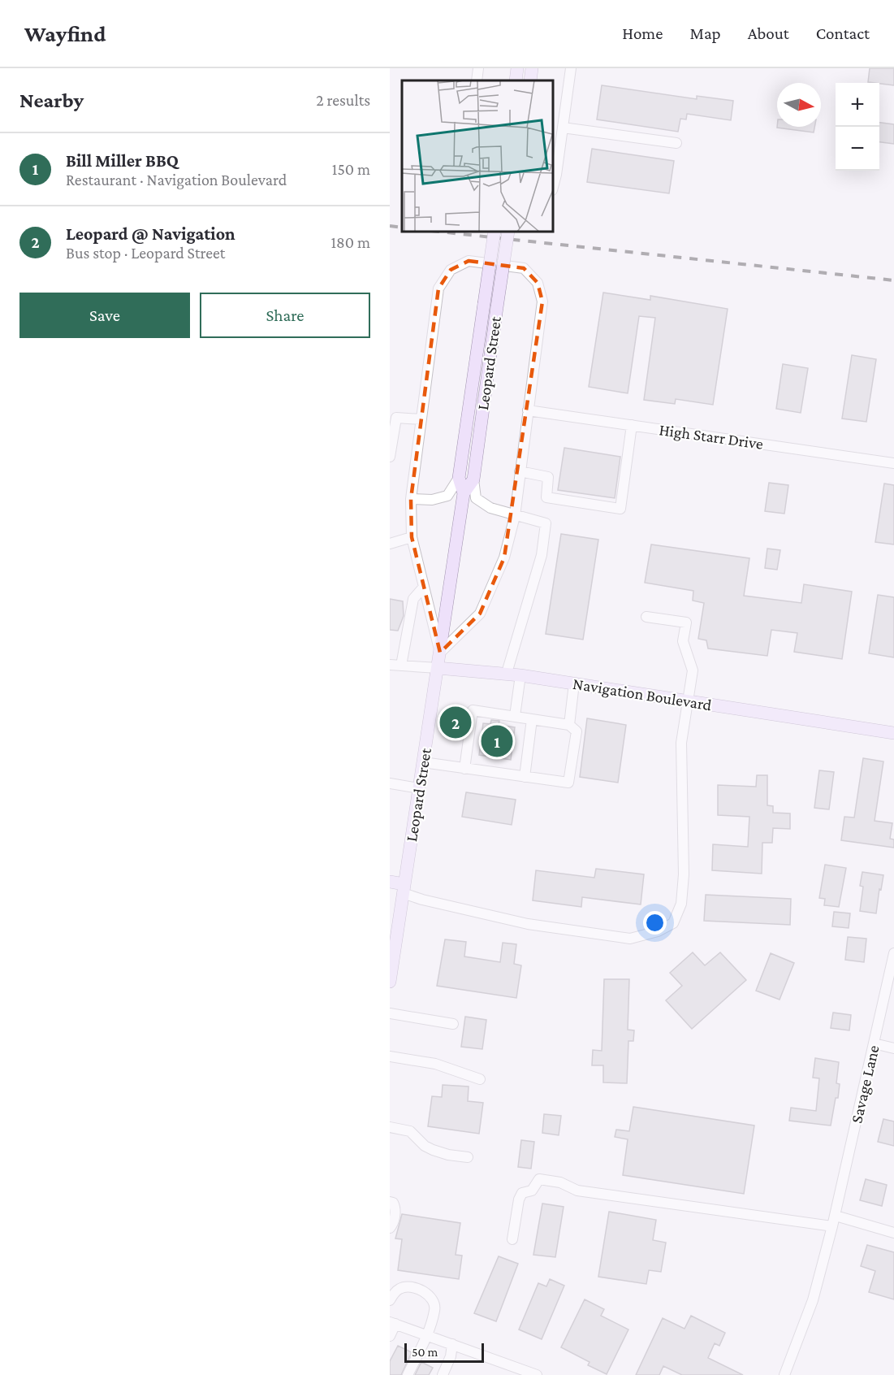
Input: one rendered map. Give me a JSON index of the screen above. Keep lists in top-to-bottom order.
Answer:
{
  "streets": {
    "main road": ["Leopard Street", "Navigation Boulevard"],
    "street": ["High Starr Drive", "Savage Lane"]
  },
  "crossings": [
    ["Leopard Street", "Navigation Boulevard"]
  ],
  "scale_bar": "50 m",
  "north": "right",
  "page": {
    "header": "Wayfind",
    "nav": [
      "Home",
      "Map",
      "About",
      "Contact"
    ],
    "heading": ["Nearby", "2 results"],
    "map_buttons": ["+", "−"],
    "list": [
      {
        "mark": "1",
        "name": "Bill Miller BBQ",
        "note": "Restaurant · Navigation Boulevard",
        "value": "150 m"
      },
      {
        "mark": "2",
        "name": "Leopard @ Navigation",
        "note": "Bus stop · Leopard Street",
        "value": "180 m"
      }
    ],
    "buttons": ["Save", "Share"],
    "pins": ["2", "1"],
    "scale": "50 m"
  }
}
